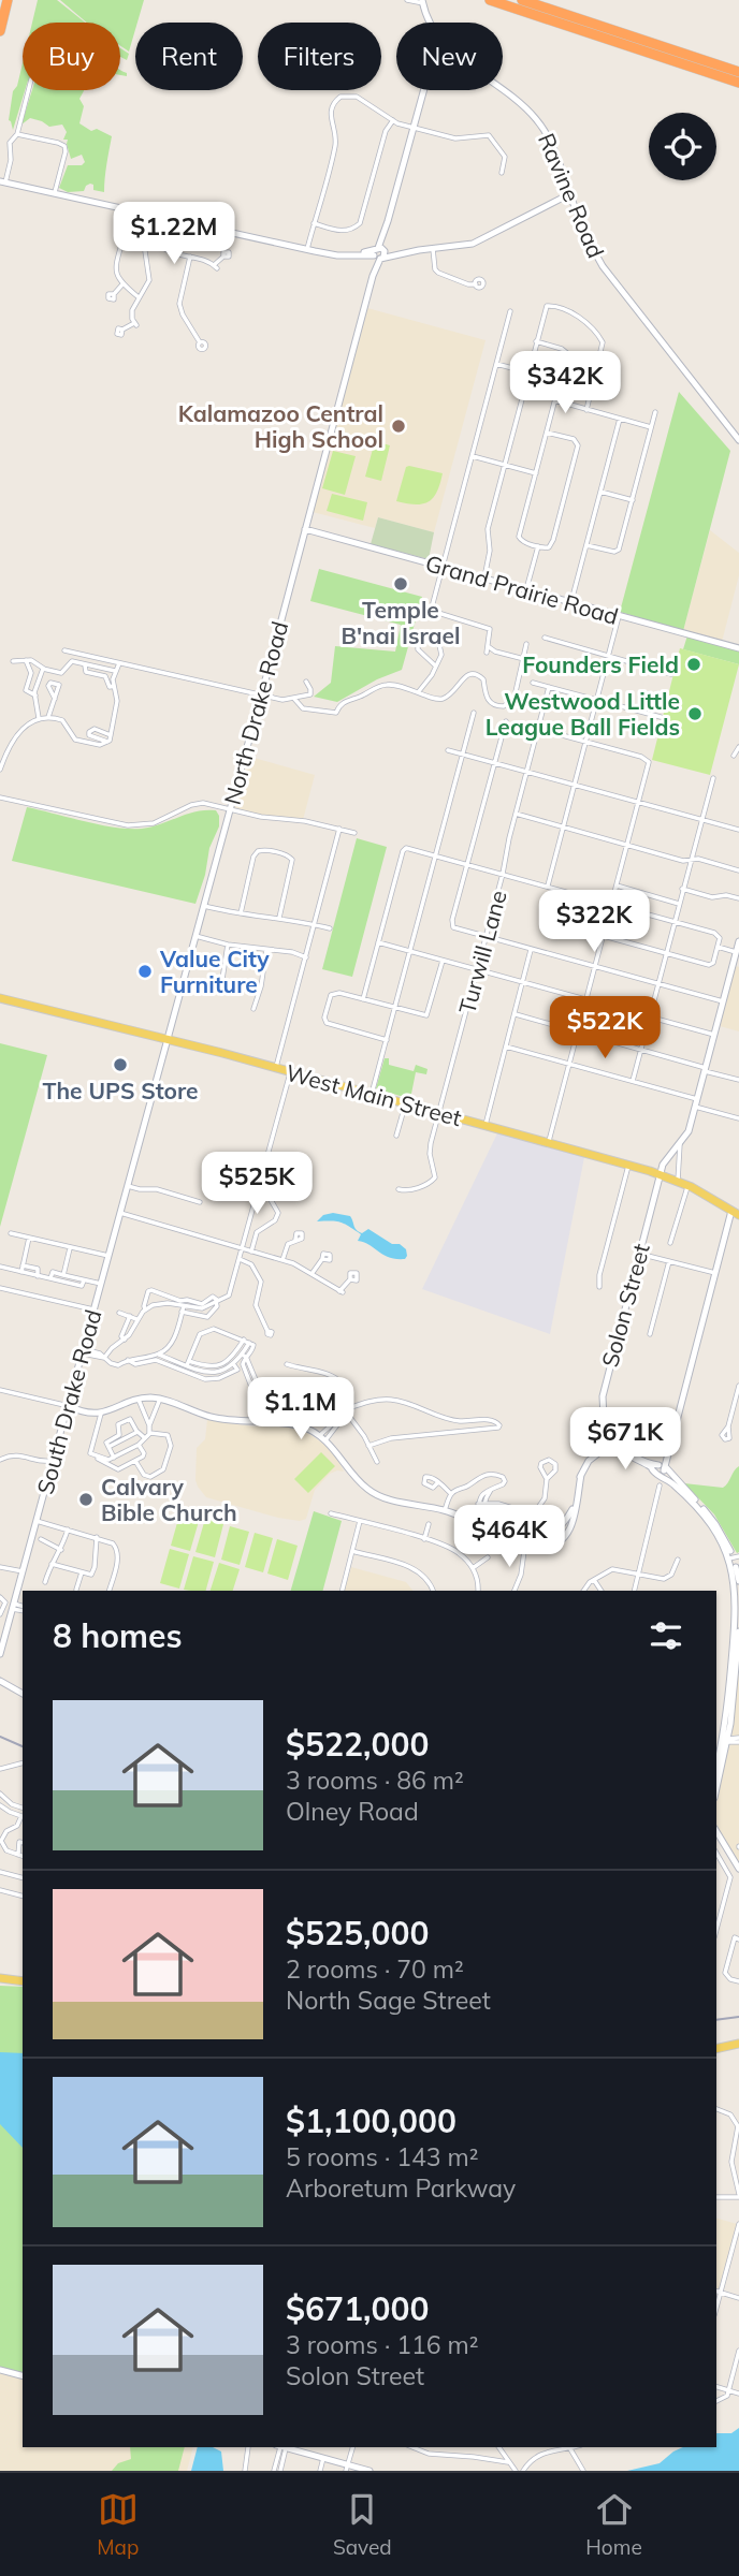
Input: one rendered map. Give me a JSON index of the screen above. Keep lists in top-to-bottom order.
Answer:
{
  "streets": {
    "main road": ["West Main Street"],
    "street": [
      "Ravine Road",
      "Grand Prairie Road",
      "North Drake Road",
      "Turwill Lane",
      "Solon Street",
      "South Drake Road"
    ]
  },
  "crossings": [
    ["Grand Prairie Road", "North Drake Road"],
    ["North Drake Road", "West Main Street"],
    ["North Drake Road", "South Drake Road"],
    ["Turwill Lane", "West Main Street"],
    ["West Main Street", "Solon Street"]
  ],
  "places": [
    "Kalamazoo Central High School",
    "Temple B'nai Israel",
    "Founders Field",
    "Westwood Little League Ball Fields",
    "Value City Furniture",
    "The UPS Store",
    "Calvary Bible Church"
  ],
  "page": {
    "chip": [
      "Buy",
      "Rent",
      "Filters",
      "New"
    ],
    "price": [
      "$1.22M",
      "$342K",
      "$322K",
      "$522K",
      "$525K",
      "$1.1M",
      "$671K",
      "$464K"
    ],
    "heading": "8 homes",
    "list": [
      {
        "name": "$522,000",
        "note": "3 rooms · 86 m² · Olney Road"
      },
      {
        "name": "$525,000",
        "note": "2 rooms · 70 m² · North Sage Street"
      },
      {
        "name": "$1,100,000",
        "note": "5 rooms · 143 m² · Arboretum Parkway"
      },
      {
        "name": "$671,000",
        "note": "3 rooms · 116 m² · Solon Street"
      }
    ],
    "tabs": ["Map", "Saved", "Home"]
  }
}
